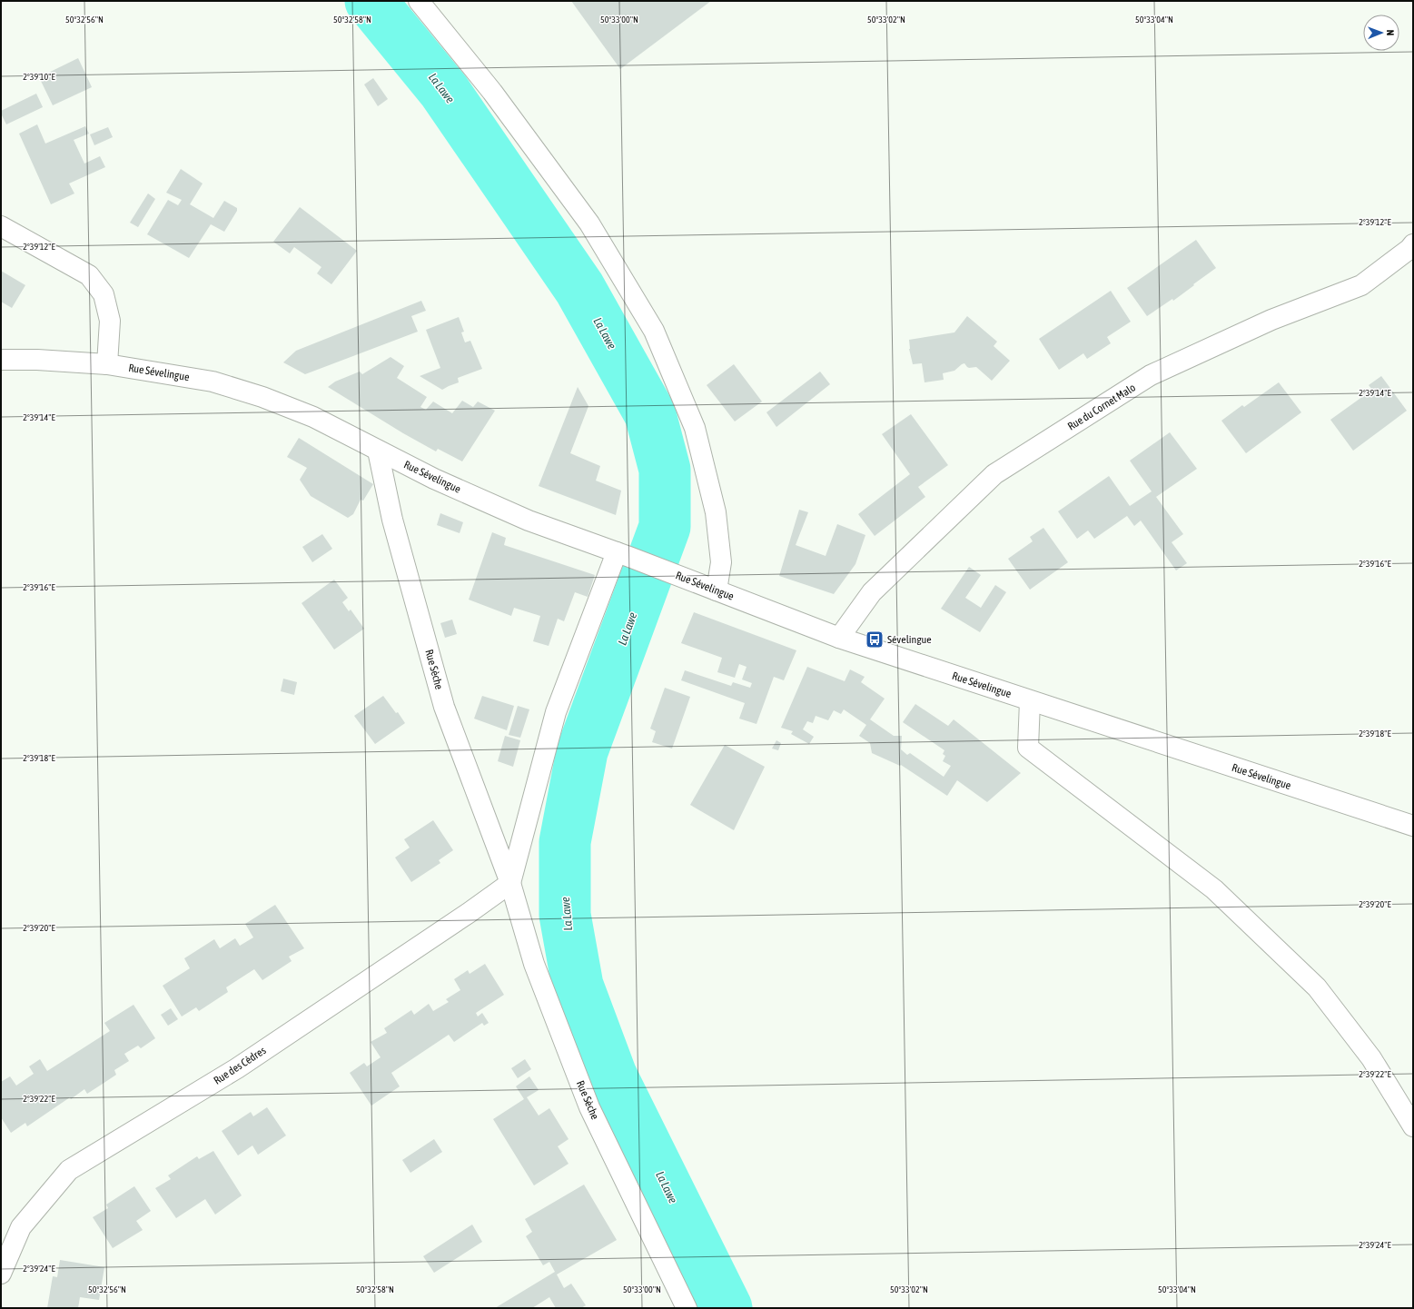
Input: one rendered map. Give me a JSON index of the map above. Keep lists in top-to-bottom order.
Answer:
{
  "streets": {
    "street": [
      "Rue Sévelingue",
      "Rue du Cornet Malo",
      "Rue Sèche",
      "Rue des Cèdres"
    ]
  },
  "crossings": [
    ["Rue Sévelingue", "Rue du Cornet Malo"],
    ["Rue Sévelingue", "Rue Sèche"],
    ["Rue Sèche", "Rue des Cèdres"]
  ],
  "water": ["La Lawe"],
  "places": {
    "bus stop": ["Sévelingue"]
  },
  "north": "right",
  "coordinates": [
    "50°32'56\"N",
    "50°32'58\"N",
    "50°33'00\"N",
    "50°33'02\"N",
    "50°33'04\"N",
    "2°39'10\"E",
    "2°39'12\"E",
    "2°39'14\"E",
    "2°39'16\"E",
    "2°39'18\"E",
    "2°39'20\"E",
    "2°39'22\"E",
    "2°39'24\"E"
  ]
}
